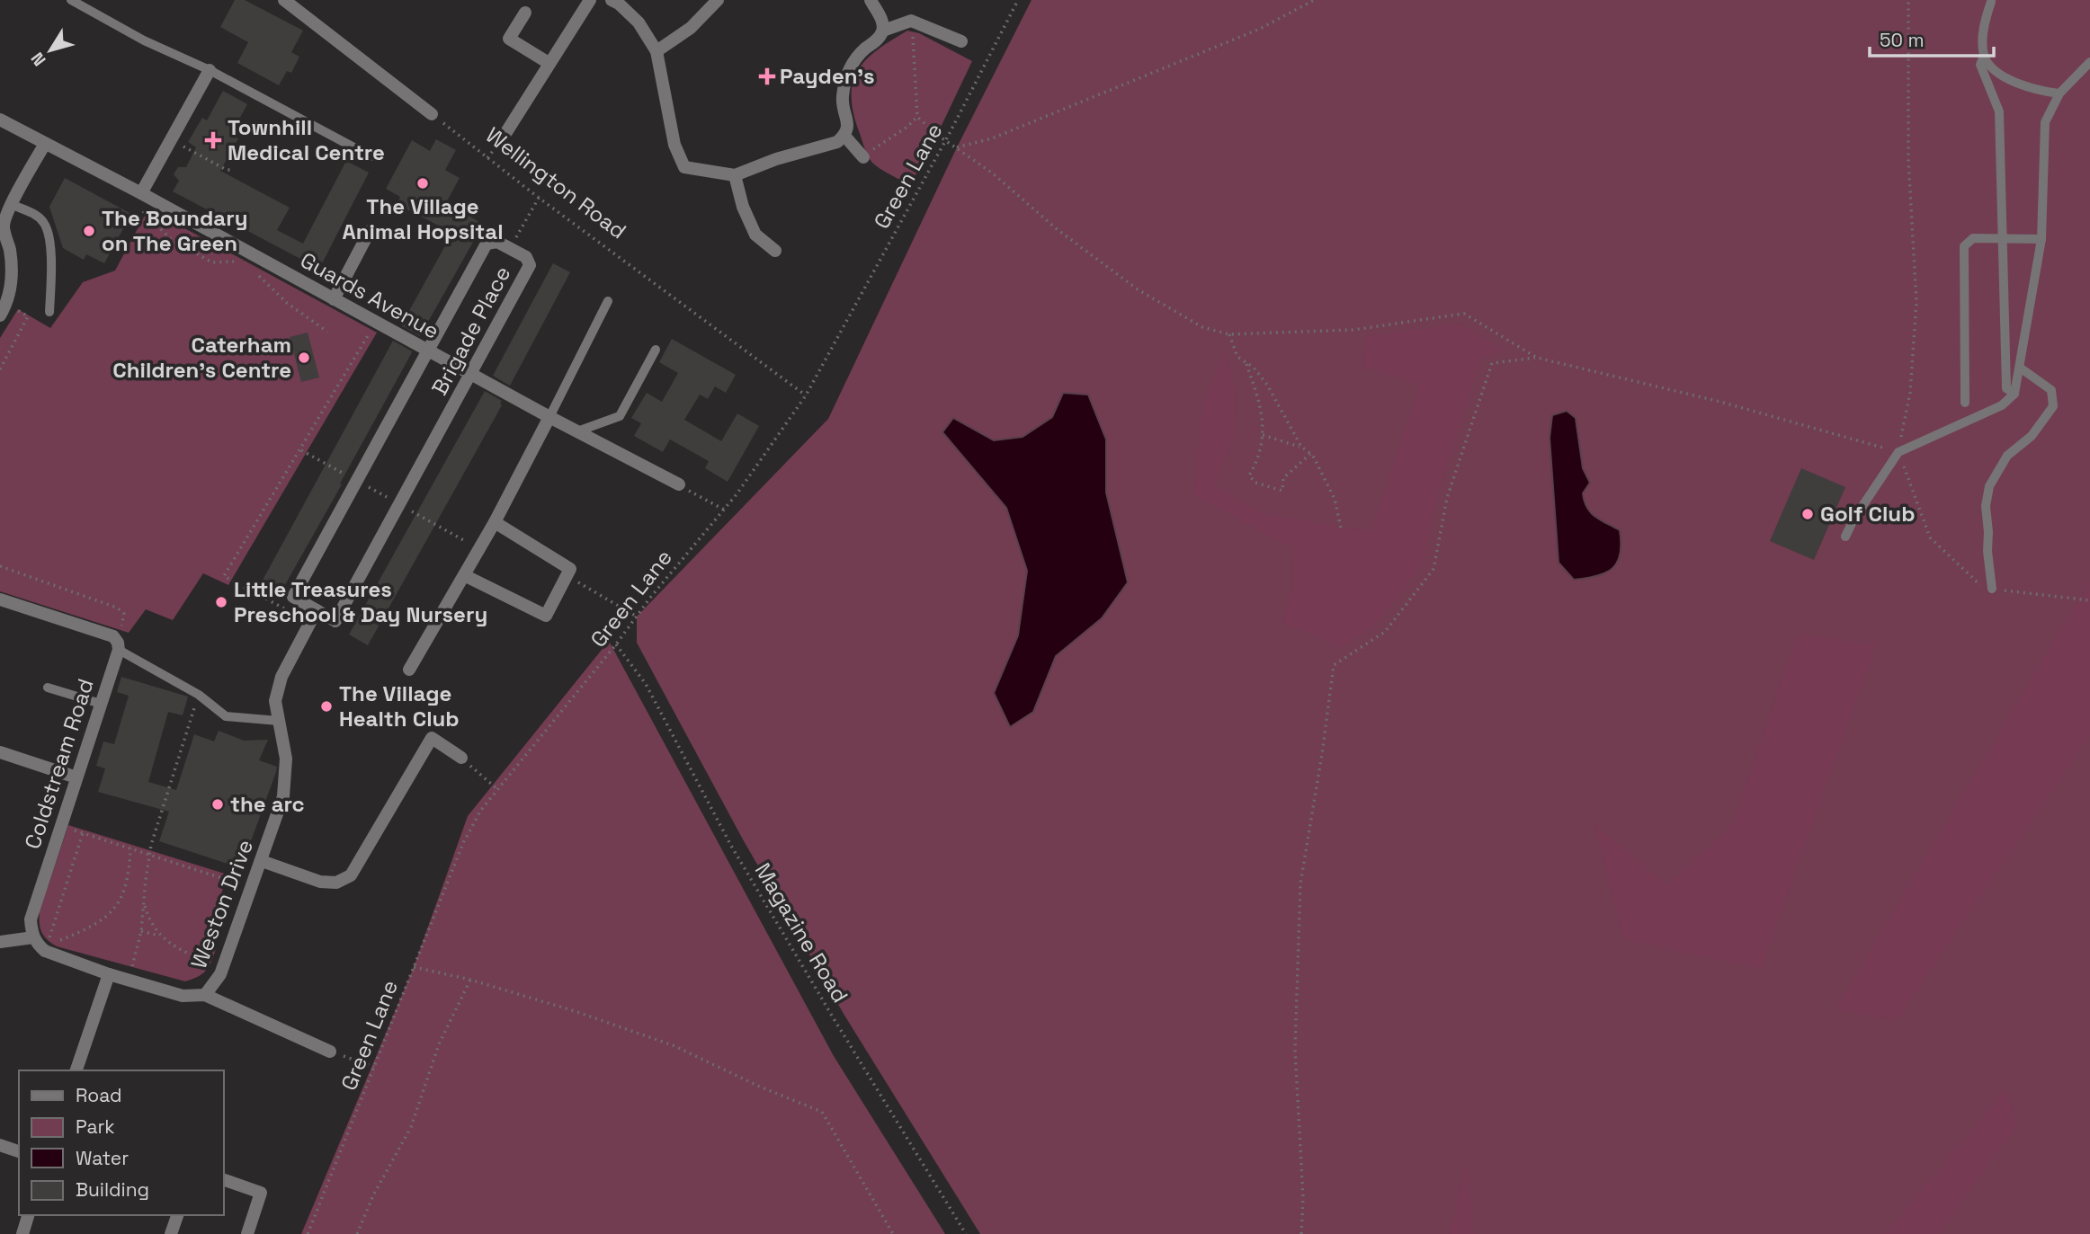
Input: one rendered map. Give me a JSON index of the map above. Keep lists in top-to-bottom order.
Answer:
{
  "streets": {
    "street": [
      "Guards Avenue",
      "Brigade Place",
      "Coldstream Road",
      "Weston Drive"
    ],
    "path": ["Green Lane", "Wellington Road", "Magazine Road"]
  },
  "crossings": [
    ["Green Lane", "Wellington Road"],
    ["Green Lane", "Magazine Road"],
    ["Guards Avenue", "Brigade Place"],
    ["Brigade Place", "Weston Drive"]
  ],
  "places": {
    "health": ["Payden's", "Townhill Medical Centre"],
    "other": [
      "The Village Animal Hopsital",
      "The Boundary on The Green",
      "Caterham Children's Centre",
      "Golf Club",
      "Little Treasures Preschool & Day Nursery",
      "The Village Health Club",
      "the arc"
    ]
  },
  "legend": [
    "Road",
    "Park",
    "Water",
    "Building"
  ],
  "scale_bar": "50 m",
  "north": "bottom left"
}
